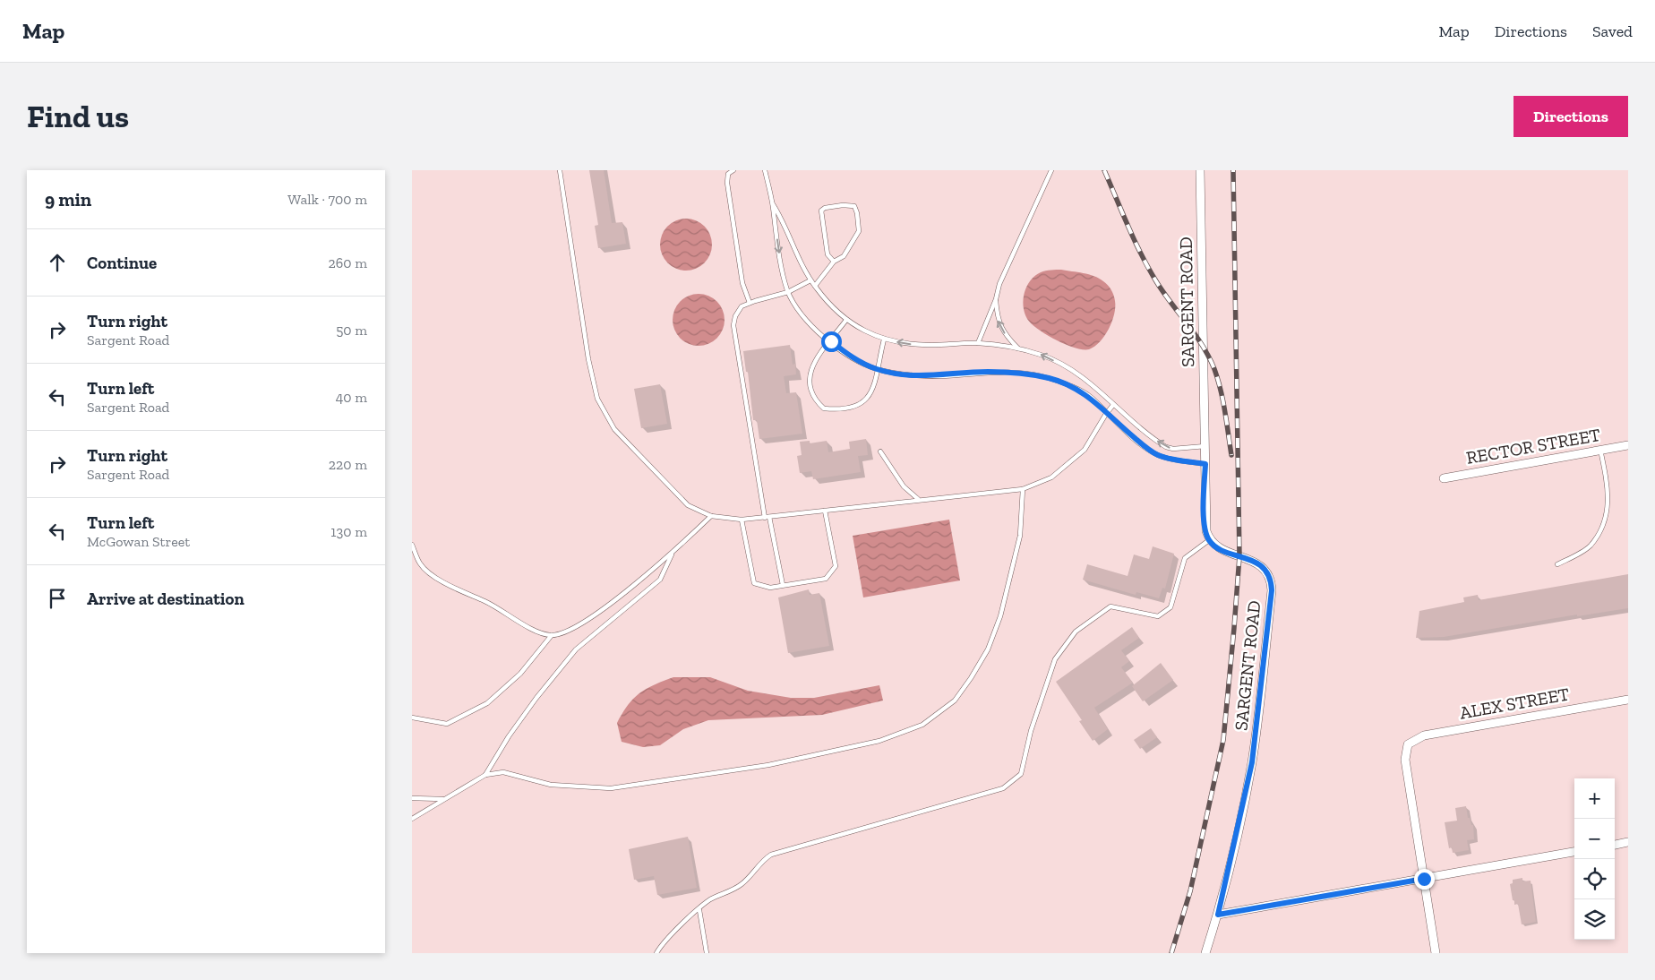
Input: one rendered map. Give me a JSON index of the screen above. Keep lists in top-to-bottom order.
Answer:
{
  "streets": {
    "street": ["SARGENT ROAD", "RECTOR STREET", "ALEX STREET"]
  },
  "page": {
    "header": "Map",
    "nav": ["Map", "Directions", "Saved"],
    "buttons": "Directions",
    "title": "Find us",
    "heading": ["9 min", "Walk · 700 m"],
    "list": [
      ["Continue", "260 m"],
      ["Turn right", "Sargent Road", "50 m"],
      ["Turn left", "Sargent Road", "40 m"],
      ["Turn right", "Sargent Road", "220 m"],
      ["Turn left", "McGowan Street", "130 m"],
      "Arrive at destination"
    ],
    "map_buttons": ["+", "−"]
  }
}
